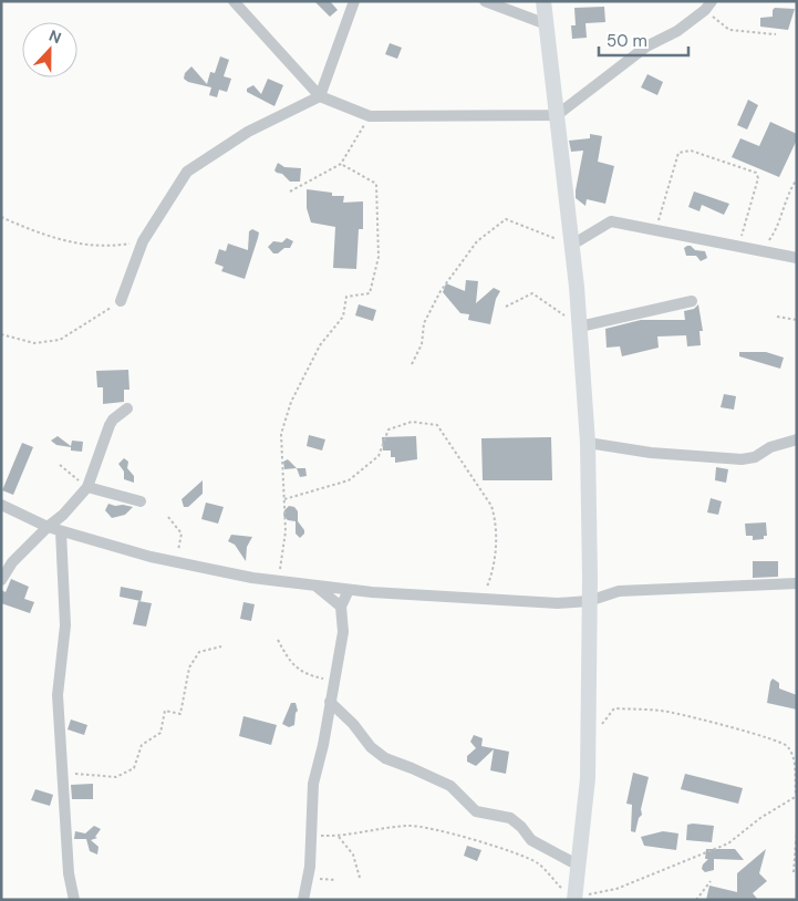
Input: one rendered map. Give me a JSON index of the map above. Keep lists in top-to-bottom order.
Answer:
{
  "scale_bar": "50 m",
  "north": "top"
}
